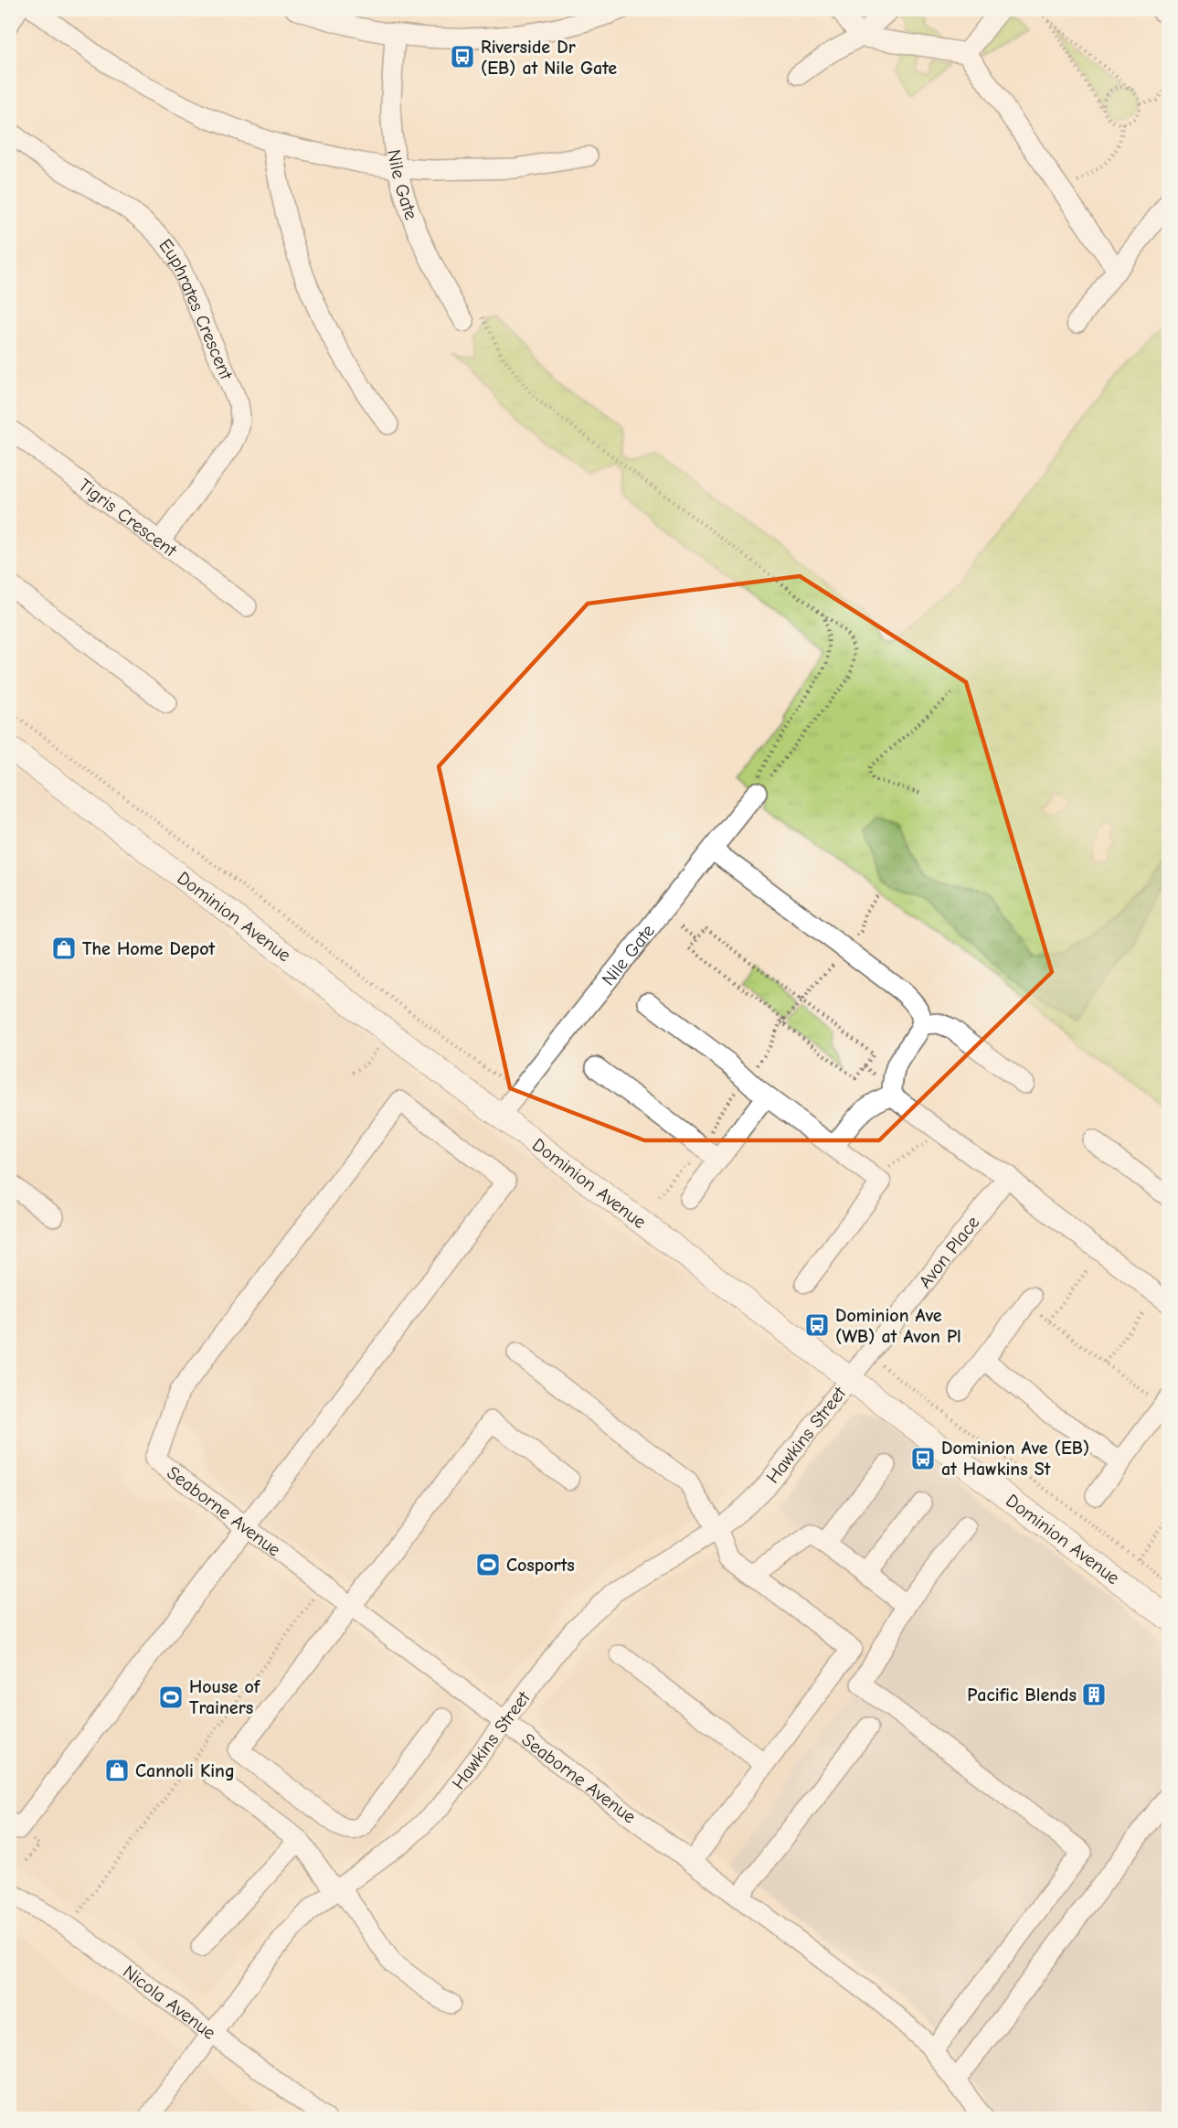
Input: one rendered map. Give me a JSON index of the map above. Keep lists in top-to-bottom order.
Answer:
{
  "streets": {
    "main road": ["Dominion Avenue"],
    "street": [
      "Nile Gate",
      "Euphrates Crescent",
      "Tigris Crescent",
      "Avon Place",
      "Hawkins Street",
      "Seaborne Avenue",
      "Nicola Avenue"
    ]
  },
  "crossings": [
    ["Nile Gate", "Dominion Avenue"],
    ["Euphrates Crescent", "Tigris Crescent"],
    ["Dominion Avenue", "Avon Place"],
    ["Dominion Avenue", "Hawkins Street"],
    ["Avon Place", "Hawkins Street"],
    ["Hawkins Street", "Seaborne Avenue"],
    ["Hawkins Street", "Nicola Avenue"]
  ],
  "places": {
    "bus stop": ["Riverside Dr (EB) at Nile Gate", "Dominion Ave (WB) at Avon Pl", "Dominion Ave (EB) at Hawkins St"],
    "shop": ["The Home Depot", "Cannoli King"],
    "sports": ["Cosports", "House of Trainers"],
    "building": ["Pacific Blends"]
  }
}
